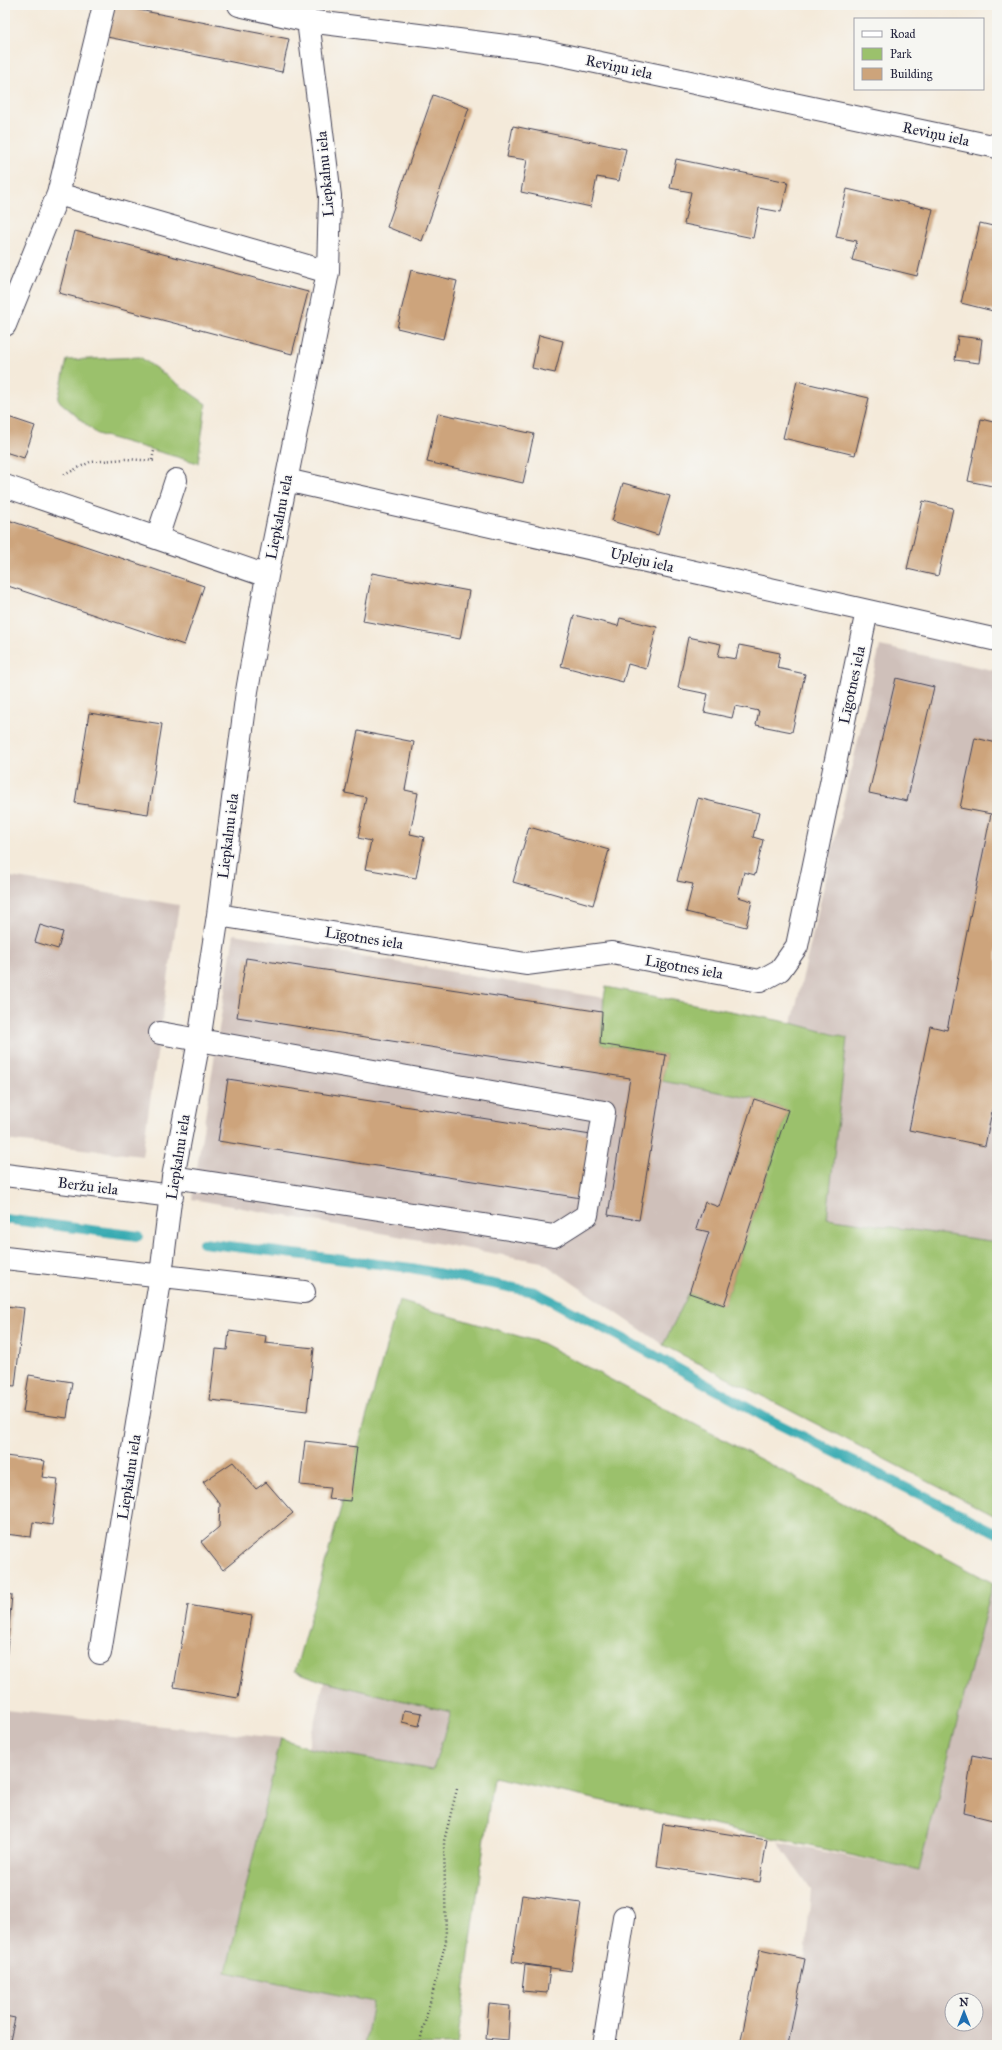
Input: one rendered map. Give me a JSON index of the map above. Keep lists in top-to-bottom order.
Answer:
{
  "streets": {
    "street": [
      "Reviņu iela",
      "Liepkalnu iela",
      "Upleju iela",
      "Līgotnes iela",
      "Beržu iela"
    ]
  },
  "crossings": [
    ["Reviņu iela", "Liepkalnu iela"],
    ["Liepkalnu iela", "Upleju iela"],
    ["Liepkalnu iela", "Līgotnes iela"],
    ["Liepkalnu iela", "Beržu iela"],
    ["Upleju iela", "Līgotnes iela"]
  ],
  "legend": ["Road", "Park", "Building"],
  "north": "top"
}
